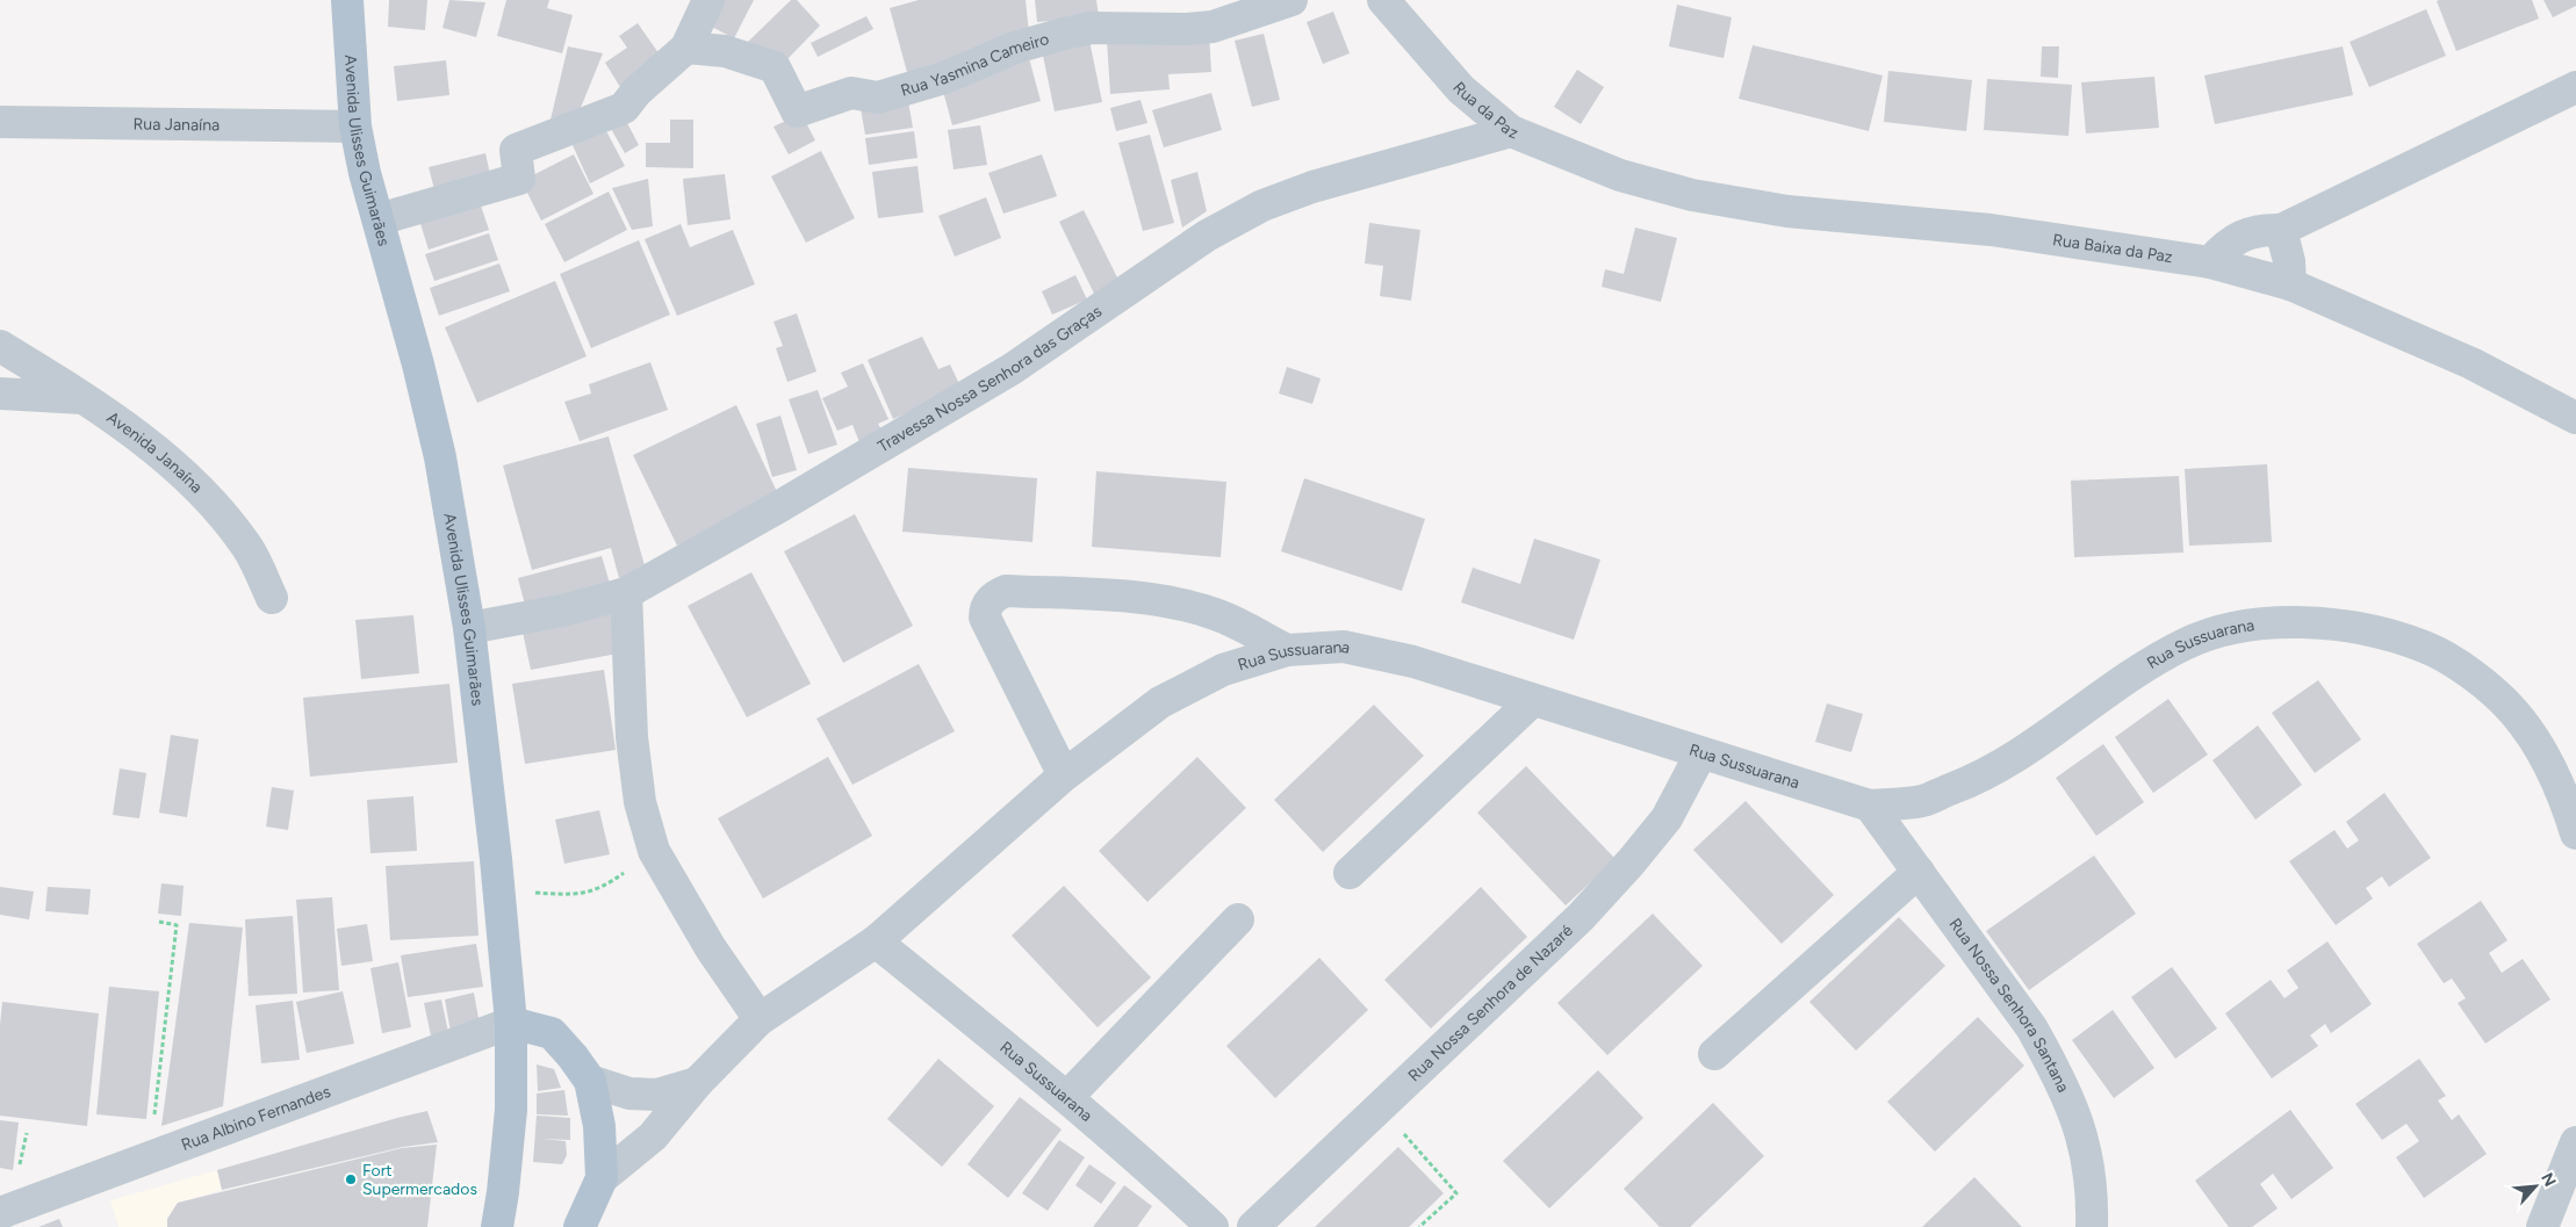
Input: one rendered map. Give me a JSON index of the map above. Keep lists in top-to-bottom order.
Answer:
{
  "streets": {
    "main road": ["Avenida Ulisses Guimarães", "Rua Sussuarana"],
    "street": [
      "Rua Yasmina Cameiro",
      "Rua da Paz",
      "Rua Janaína",
      "Rua Baixa da Paz",
      "Travessa Nossa Senhora das Graças",
      "Avenida Janaína",
      "Rua Nossa Senhora de Nazaré",
      "Rua Nossa Senhora Santana",
      "Rua Albino Fernandes"
    ]
  },
  "crossings": [
    ["Rua da Paz", "Rua Baixa da Paz"],
    ["Rua da Paz", "Travessa Nossa Senhora das Graças"],
    ["Rua Janaína", "Avenida Ulisses Guimarães"],
    ["Avenida Ulisses Guimarães", "Travessa Nossa Senhora das Graças"],
    ["Avenida Ulisses Guimarães", "Rua Sussuarana"],
    ["Avenida Ulisses Guimarães", "Rua Albino Fernandes"],
    ["Rua Sussuarana", "Rua Nossa Senhora de Nazaré"],
    ["Rua Sussuarana", "Rua Nossa Senhora Santana"],
    ["Rua Sussuarana", "Rua Albino Fernandes"]
  ],
  "places": ["Fort Supermercados"],
  "north": "top right"
}
